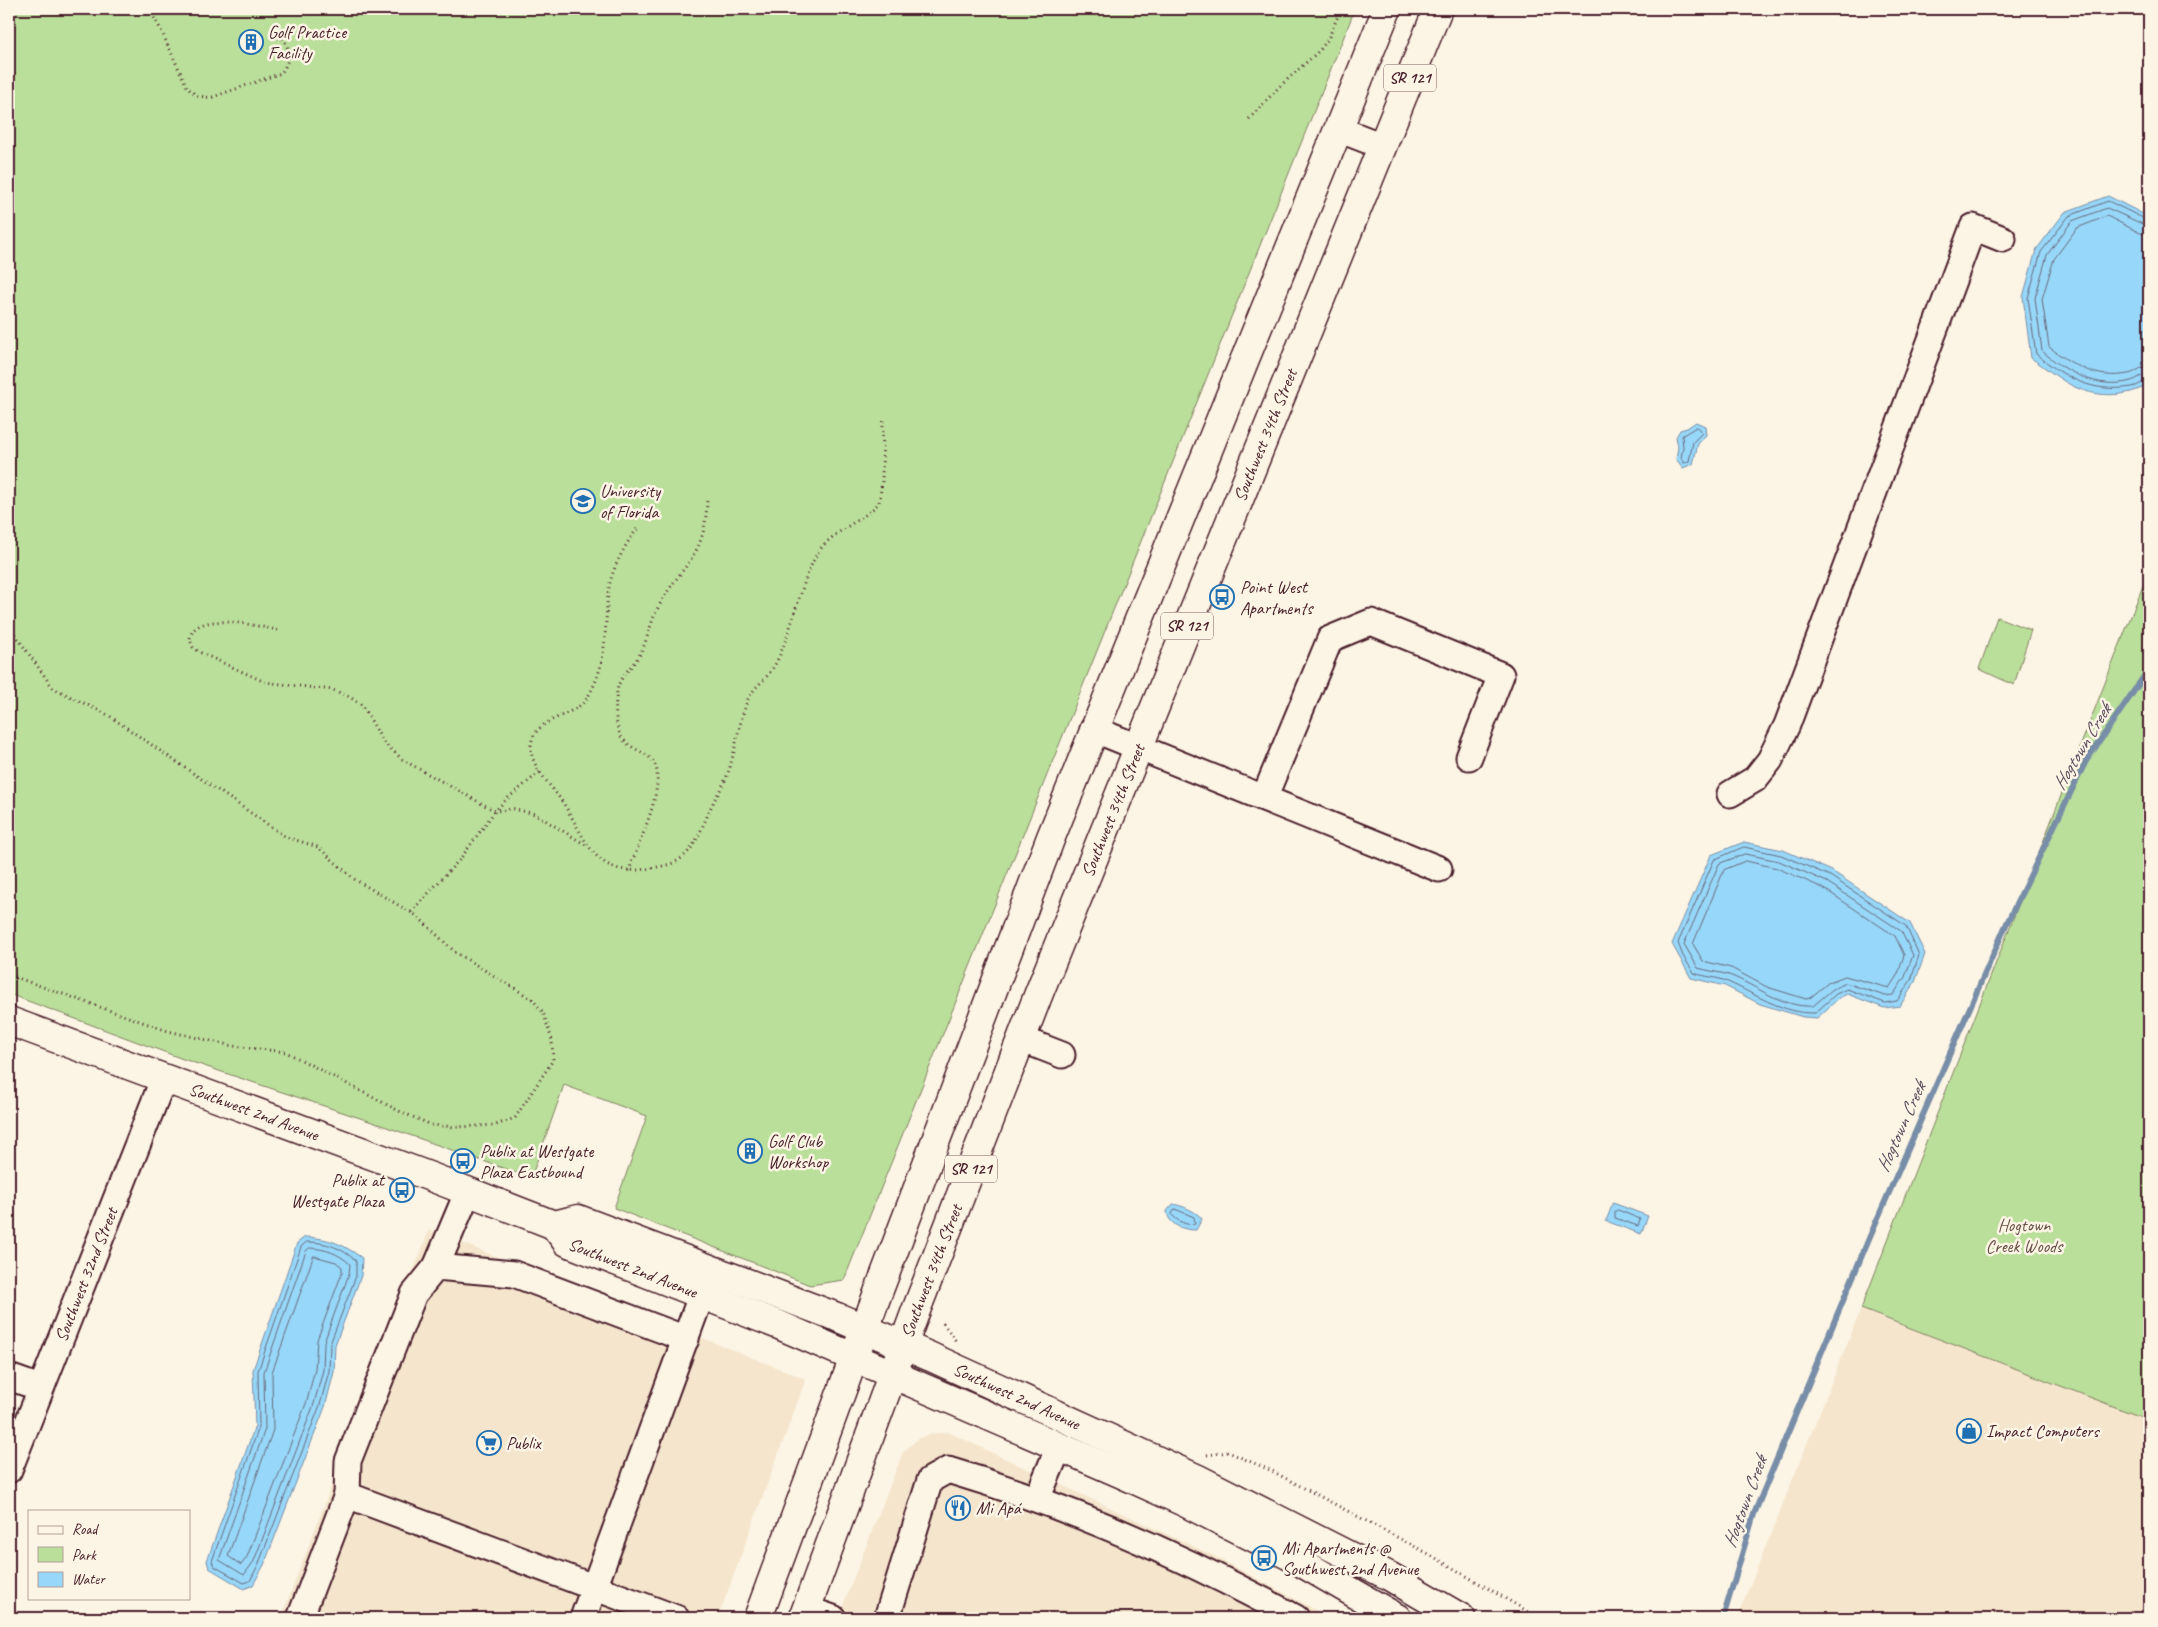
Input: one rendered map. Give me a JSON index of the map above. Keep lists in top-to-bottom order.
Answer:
{
  "streets": {
    "main road": ["SR 121", "Southwest 34th Street", "Southwest 2nd Avenue"],
    "street": ["Southwest 32nd Street"]
  },
  "crossings": [
    ["SR 121", "Southwest 2nd Avenue"],
    ["Southwest 34th Street", "Southwest 2nd Avenue"],
    ["Southwest 2nd Avenue", "Southwest 32nd Street"]
  ],
  "water": ["Hogtown Creek"],
  "parks": ["Hogtown Creek Woods"],
  "places": {
    "building": ["Golf Practice Facility", "Golf Club Workshop"],
    "school or university": ["University of Florida"],
    "bus stop": [
      "Point West Apartments",
      "Publix at Westgate Plaza Eastbound",
      "Publix at Westgate Plaza",
      "Mi Apartments @ Southwest 2nd Avenue"
    ],
    "shop": ["Impact Computers"],
    "supermarket": ["Publix"],
    "restaurant": ["Mi Apá"]
  },
  "legend": ["Road", "Park", "Water"]
}
